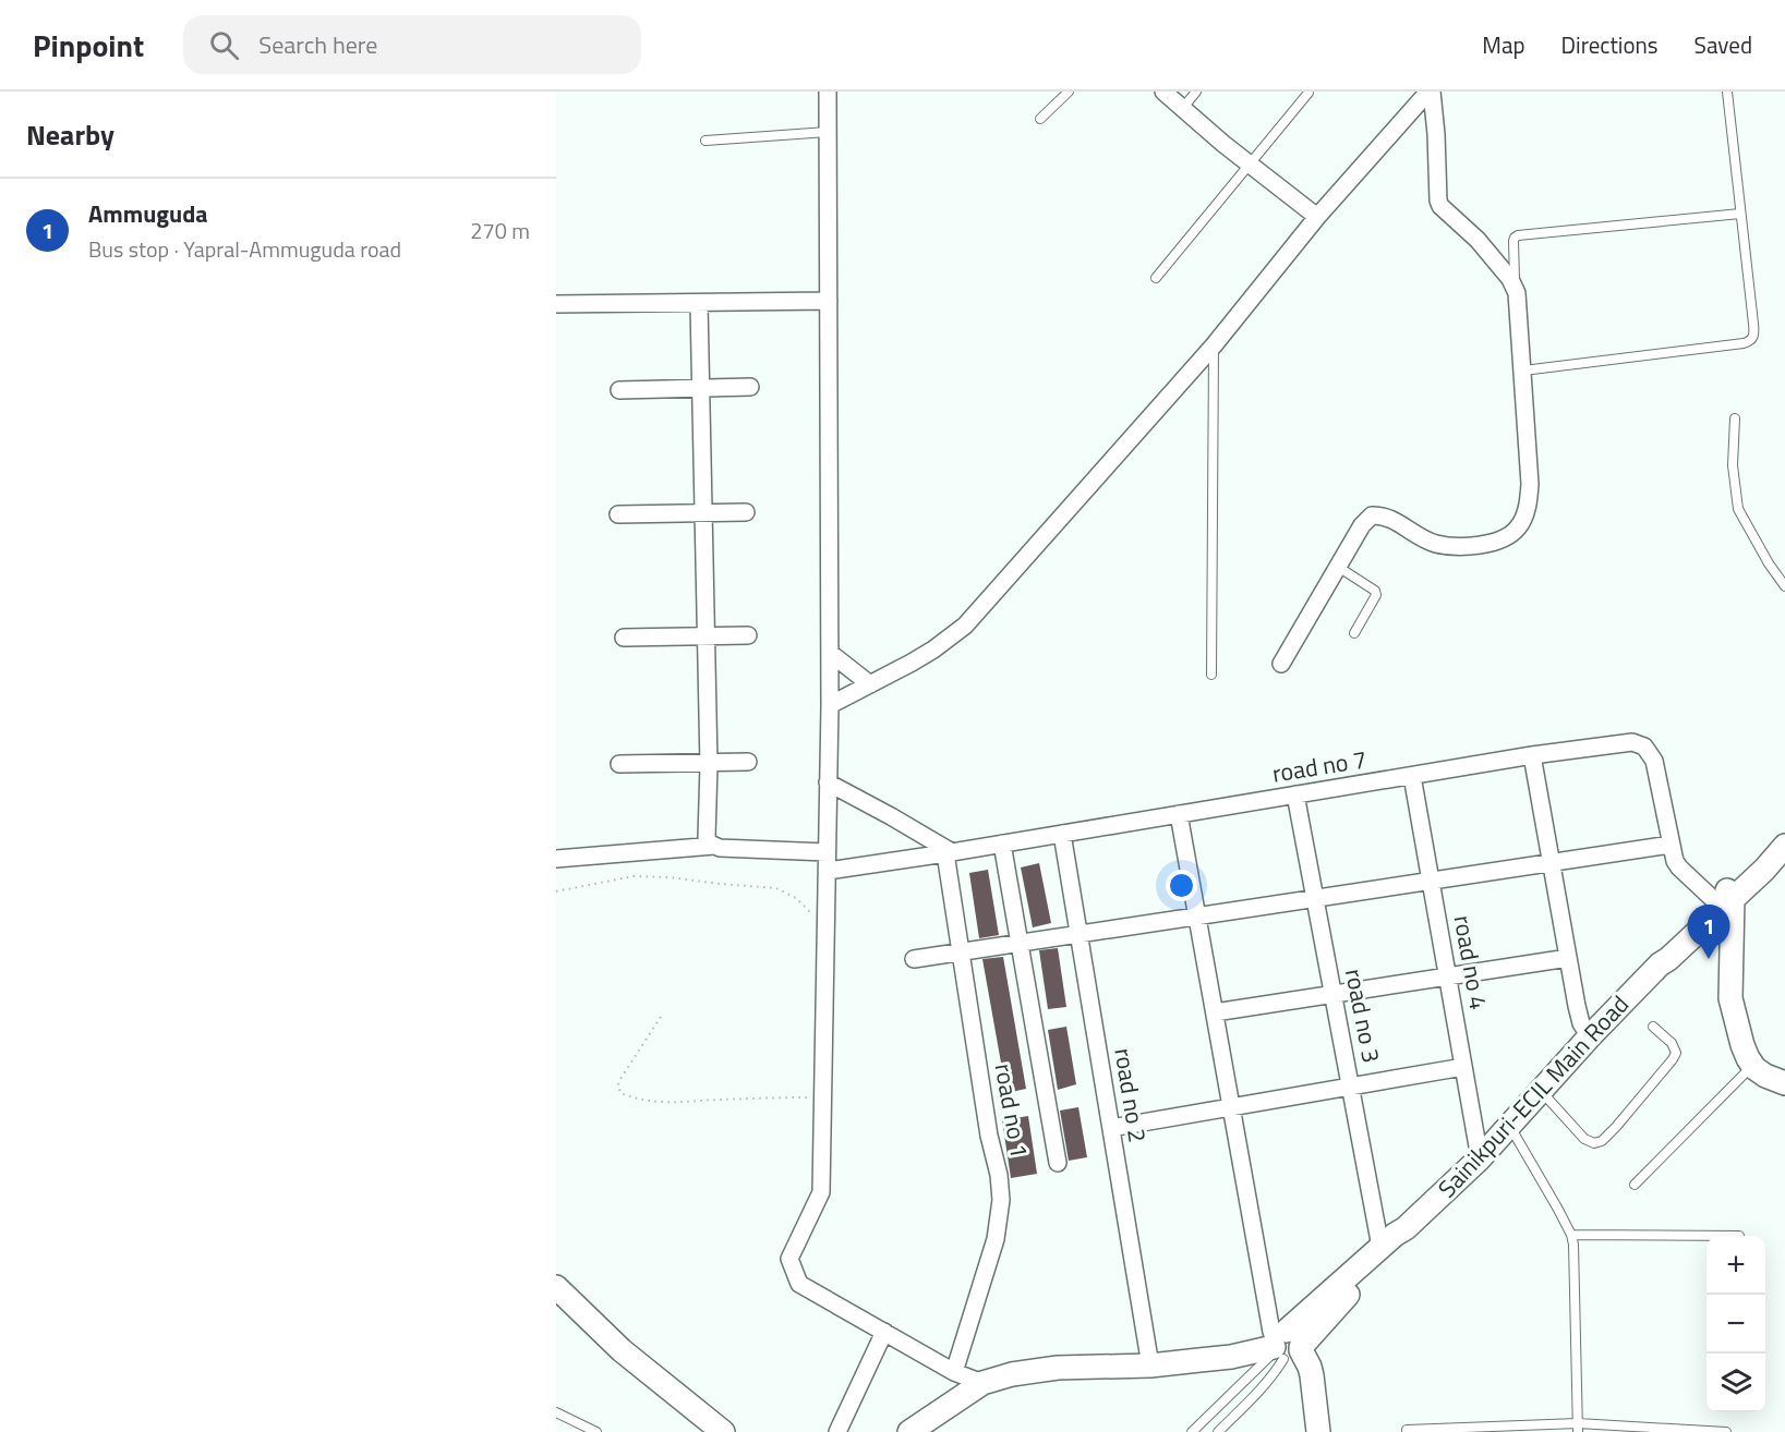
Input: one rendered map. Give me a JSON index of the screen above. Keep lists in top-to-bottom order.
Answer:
{
  "streets": {
    "main road": ["Sainikpuri-ECIL Main Road"],
    "street": [
      "road no 7",
      "road no 4",
      "road no 3",
      "road no 2",
      "road no 1"
    ]
  },
  "crossings": [
    ["road no 7", "road no 4"],
    ["road no 7", "road no 3"],
    ["road no 7", "road no 2"],
    ["road no 7", "Sainikpuri-ECIL Main Road"],
    ["road no 7", "road no 1"],
    ["road no 4", "Sainikpuri-ECIL Main Road"],
    ["road no 3", "Sainikpuri-ECIL Main Road"],
    ["road no 2", "Sainikpuri-ECIL Main Road"]
  ],
  "page": {
    "header": "Pinpoint",
    "search": "Search here",
    "nav": ["Map", "Directions", "Saved"],
    "heading": "Nearby",
    "list": [
      {
        "mark": "1",
        "name": "Ammuguda",
        "note": "Bus stop · Yapral-Ammuguda road",
        "value": "270 m"
      }
    ],
    "pins": "1",
    "map_buttons": ["+", "−"]
  }
}
